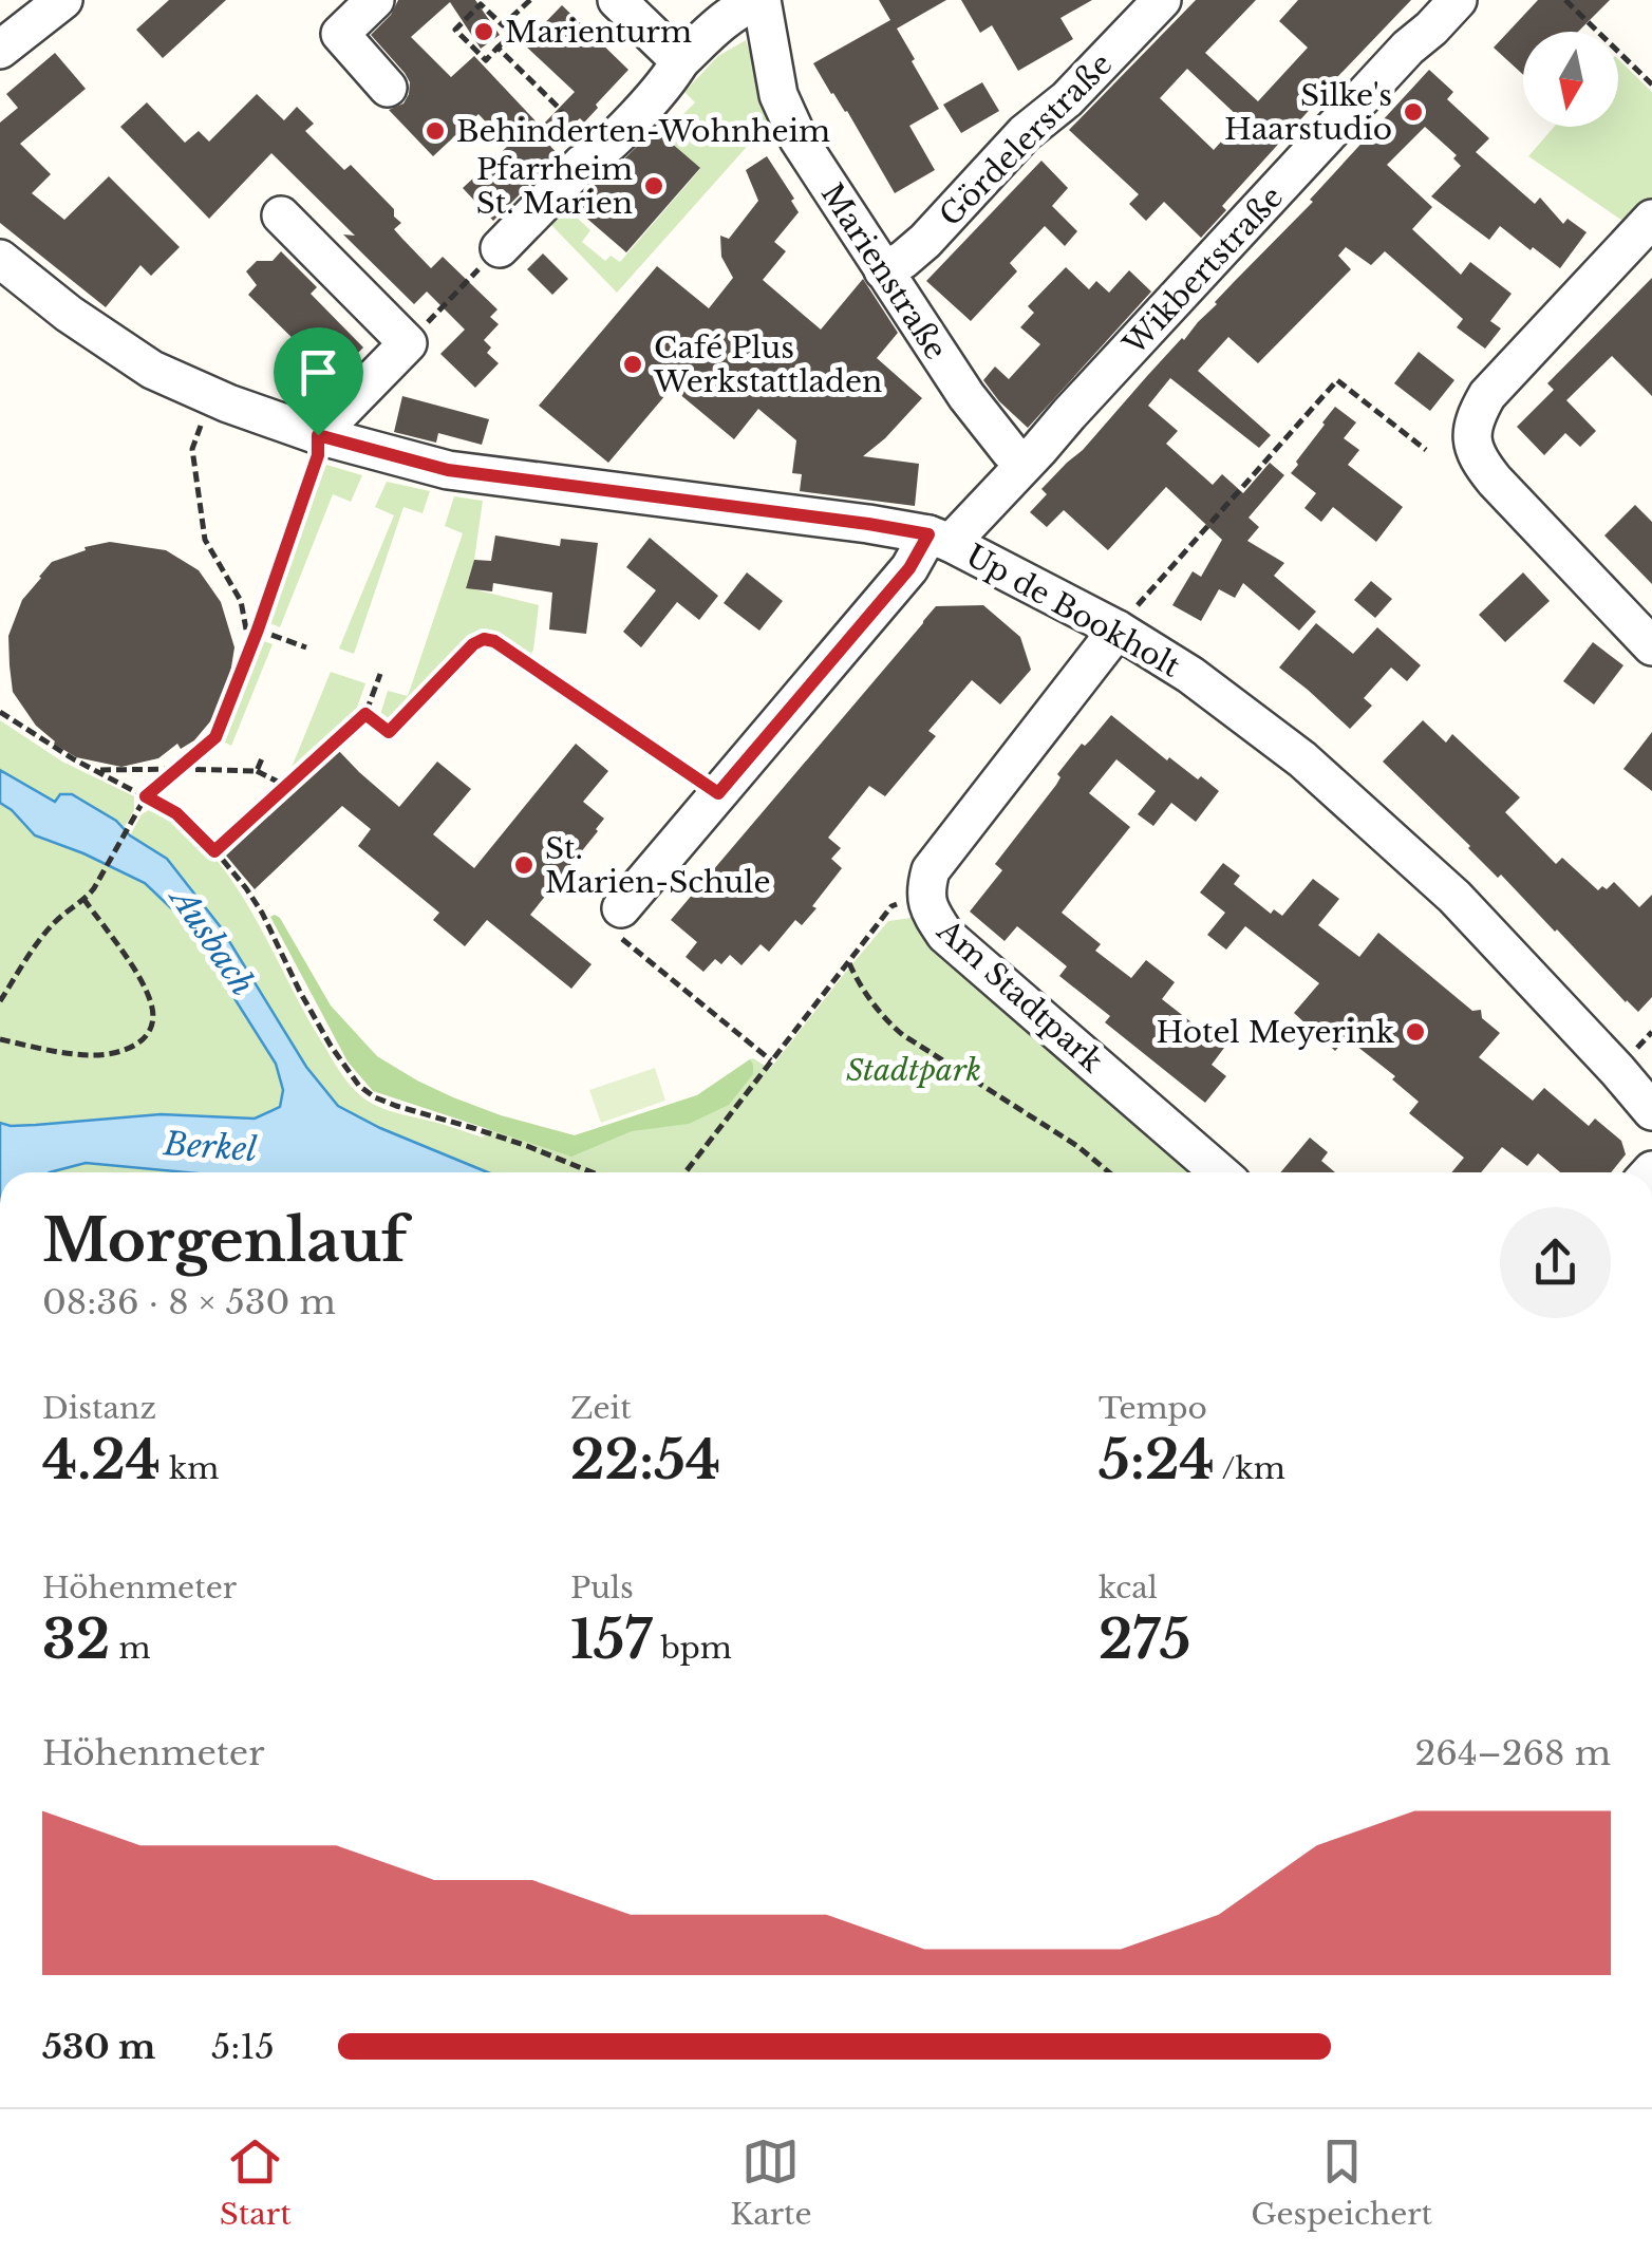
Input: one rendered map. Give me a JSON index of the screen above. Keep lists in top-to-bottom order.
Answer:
{
  "streets": {
    "street": [
      "Gördelerstraße",
      "Wikbertstraße",
      "Marienstraße",
      "Up de Bookholt",
      "Am Stadtpark"
    ]
  },
  "crossings": [
    ["Gördelerstraße", "Marienstraße"],
    ["Wikbertstraße", "Marienstraße"],
    ["Wikbertstraße", "Up de Bookholt"],
    ["Up de Bookholt", "Am Stadtpark"]
  ],
  "water": ["Ausbach", "Berkel"],
  "parks": ["Stadtpark"],
  "places": [
    "Marienturm",
    "Silke's Haarstudio",
    "Behinderten-Wohnheim",
    "Pfarrheim St. Marien",
    "Café Plus Werkstattladen",
    "St. Marien-Schule",
    "Hotel Meyerink"
  ],
  "north": "bottom",
  "page": {
    "heading": ["Morgenlauf", "08:36 · 8 × 530 m"],
    "stats": [
      ["Distanz", "4.24 km"],
      ["Zeit", "22:54"],
      ["Tempo", "5:24 /km"],
      ["Höhenmeter", "32 m"],
      ["Puls", "157 bpm"],
      ["kcal", "275"]
    ],
    "chart": ["Höhenmeter", "264–268 m"],
    "list": [
      {
        "name": "530 m",
        "note": "5:15"
      }
    ],
    "tabs": ["Start", "Karte", "Gespeichert"]
  }
}
